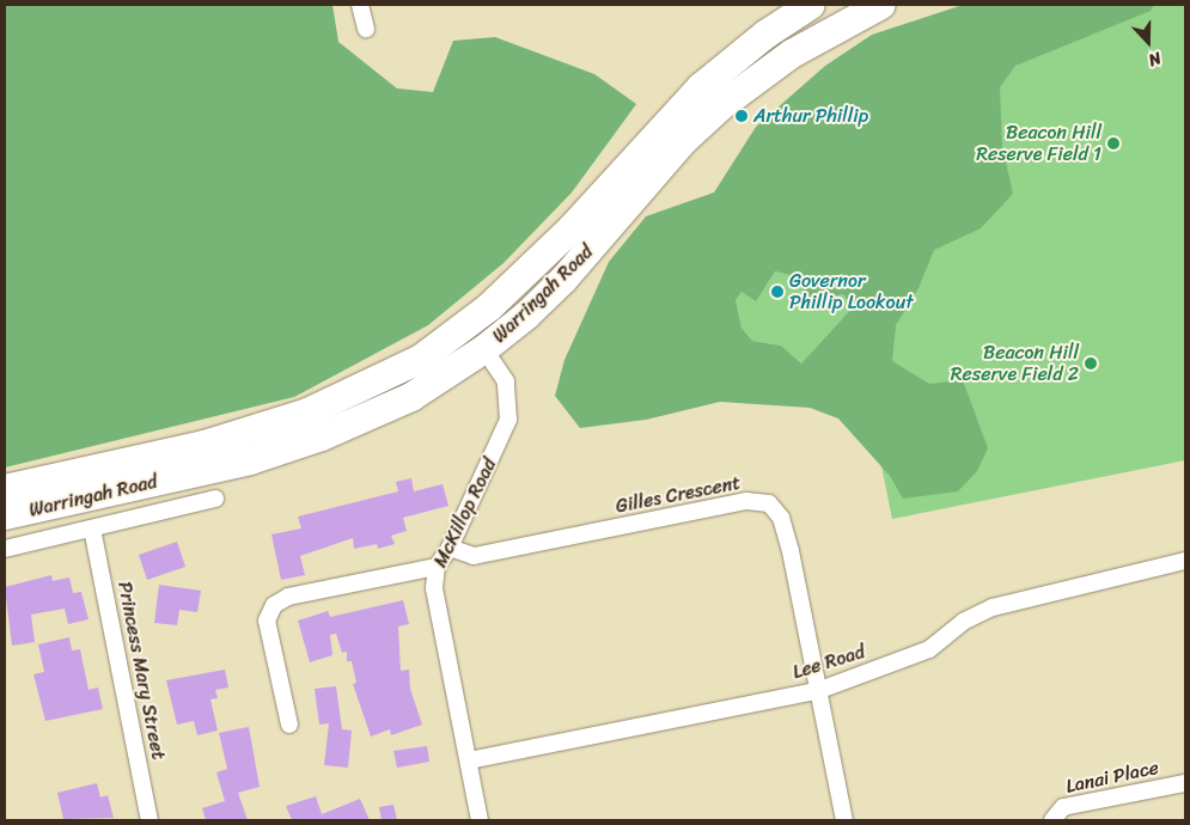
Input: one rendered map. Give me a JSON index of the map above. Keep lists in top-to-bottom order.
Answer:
{
  "streets": {
    "highway": ["Warringah Road", "McKillop Road"],
    "street": [
      "Gilles Crescent",
      "Lee Road",
      "Princess Mary Street",
      "Lanai Place"
    ]
  },
  "crossings": [
    ["Warringah Road", "McKillop Road"],
    ["Warringah Road", "Princess Mary Street"],
    ["Gilles Crescent", "McKillop Road"],
    ["Gilles Crescent", "Lee Road"],
    ["McKillop Road", "Lee Road"]
  ],
  "places": [
    "Arthur Phillip",
    "Beacon Hill Reserve Field 1",
    "Governor Phillip Lookout",
    "Beacon Hill Reserve Field 2"
  ],
  "north": "bottom"
}
